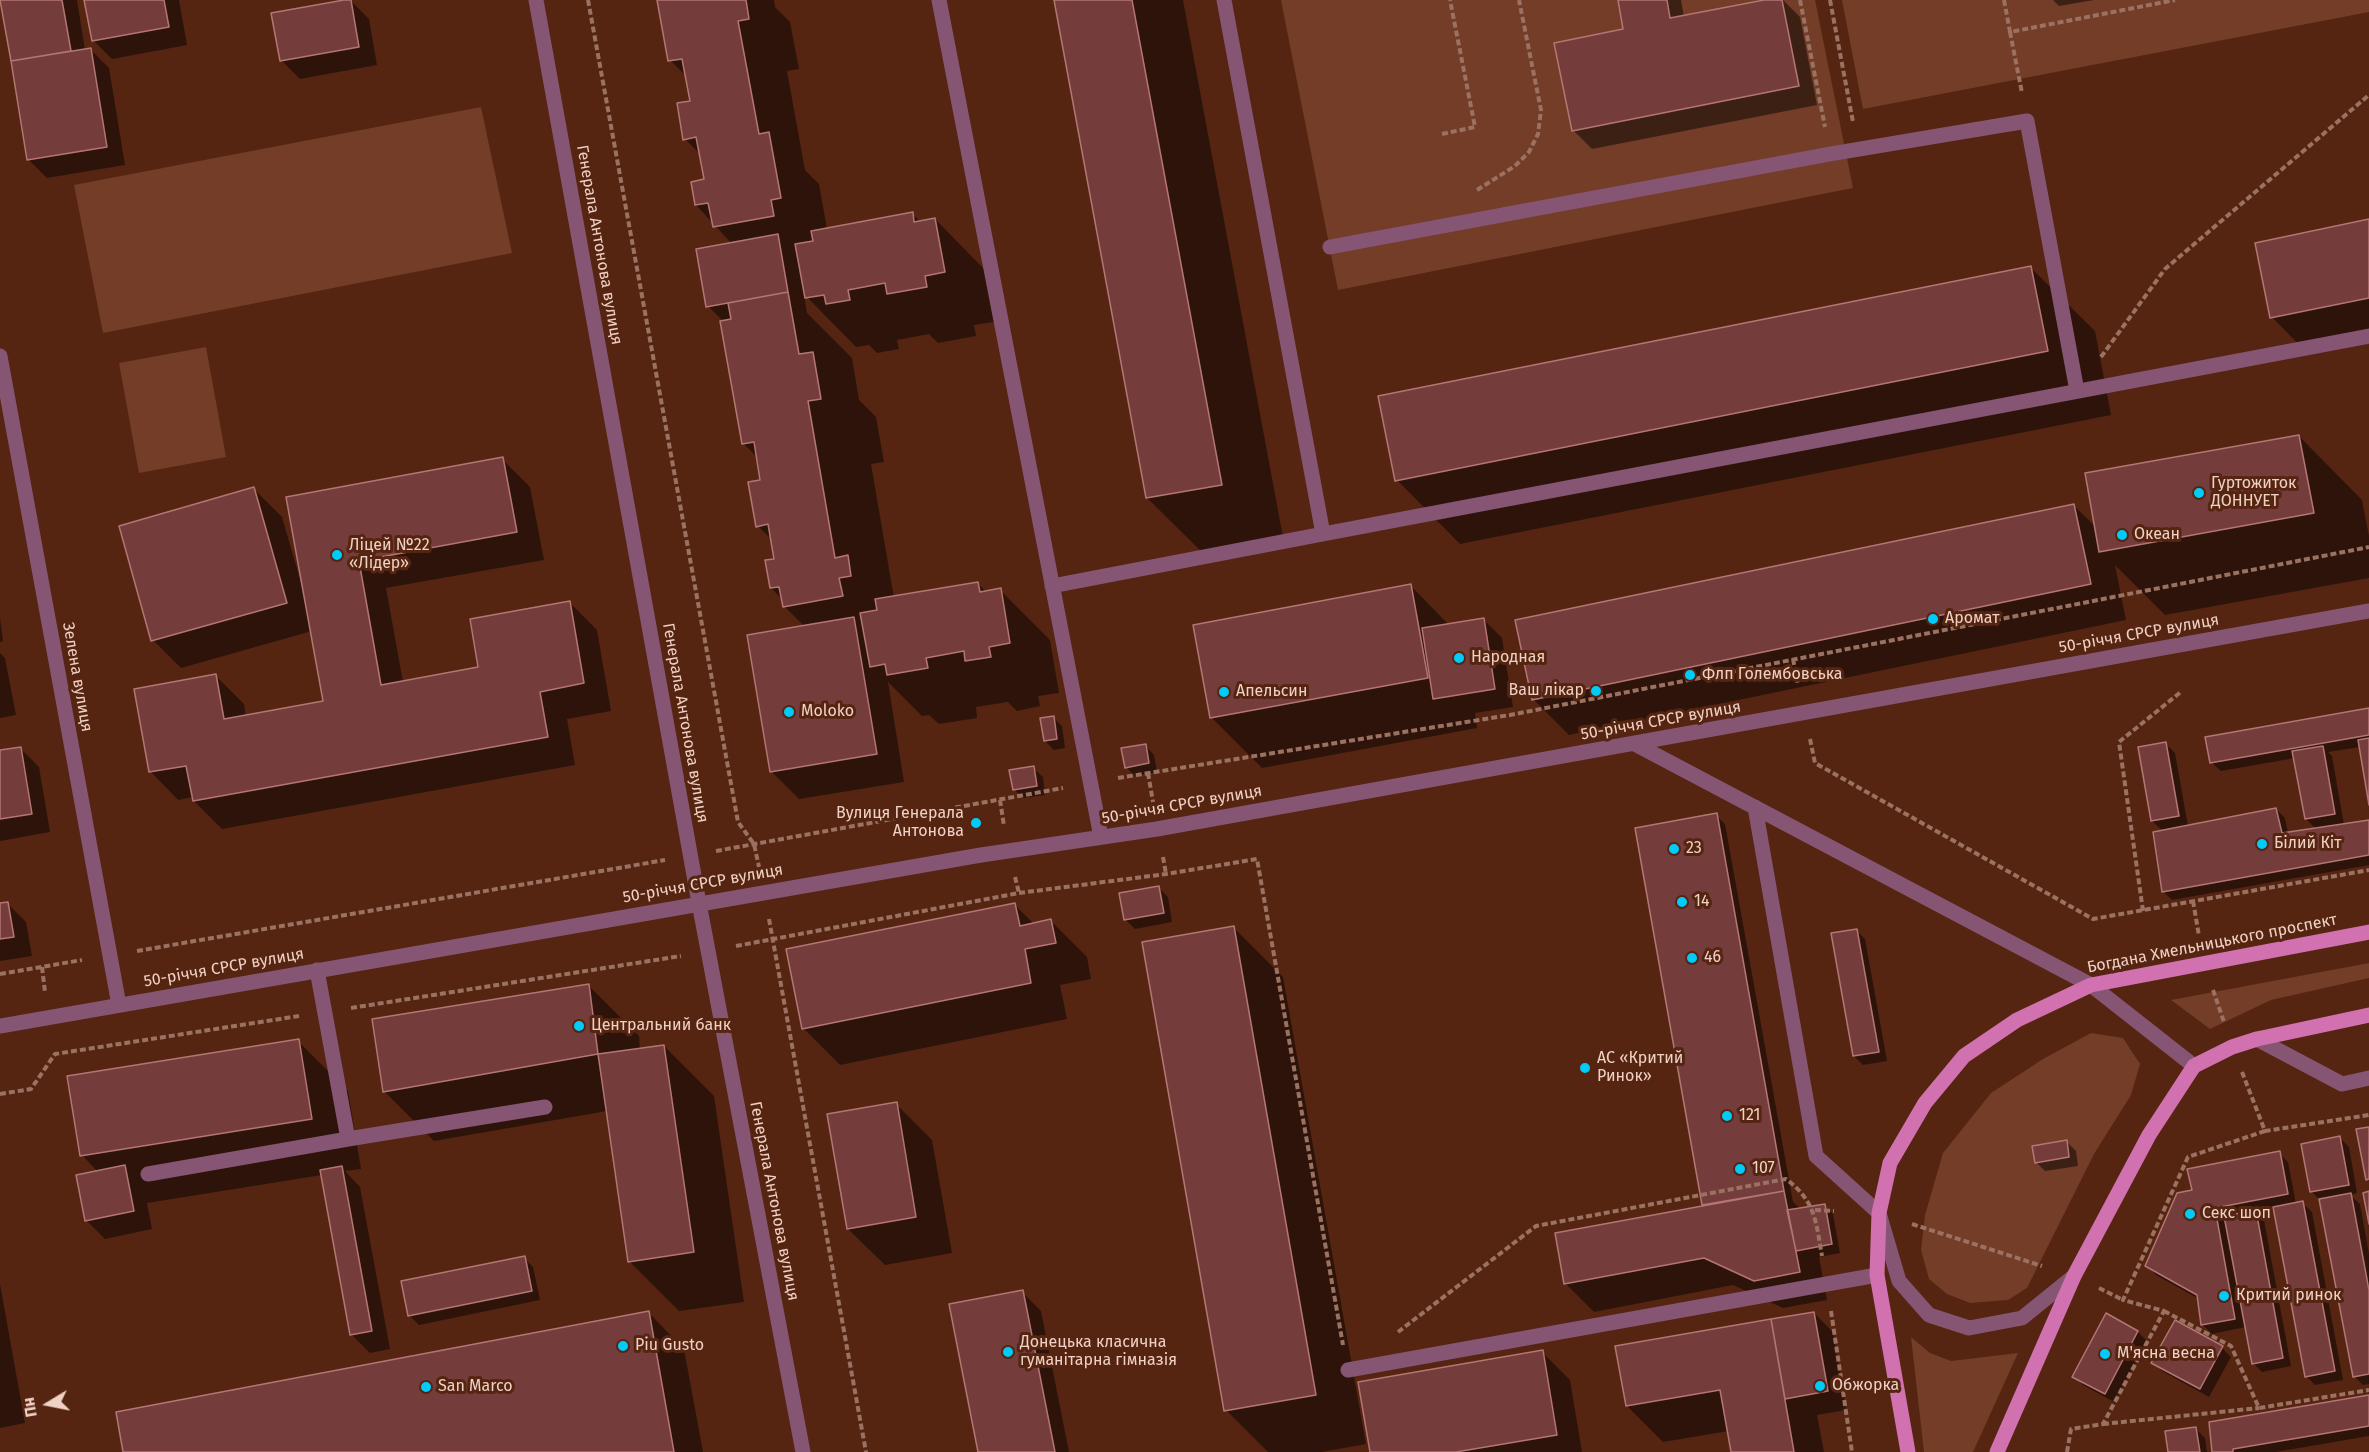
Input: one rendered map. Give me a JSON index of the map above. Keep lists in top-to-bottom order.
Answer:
{
  "streets": {
    "main road": ["Богдана Хмельницького проспект"],
    "street": ["Генерала Антонова вулиця", "50-річчя СРСР вулиця", "Зелена вулиця"]
  },
  "crossings": [
    ["Генерала Антонова вулиця", "50-річчя СРСР вулиця"],
    ["50-річчя СРСР вулиця", "Зелена вулиця"]
  ],
  "places": [
    "Гуртожиток ДОННУЕТ",
    "Океан",
    "Ліцей №22 «Лідер»",
    "Аромат",
    "Народная",
    "Флп Голембовська",
    "Ваш лікар",
    "Апельсин",
    "Moloko",
    "Вулиця Генерала Антонова",
    "Білий Кіт",
    "23",
    "14",
    "46",
    "Центральний банк",
    "АС «Критий Ринок»",
    "121",
    "107",
    "Секс шоп",
    "Критий ринок",
    "Piu Gusto",
    "Донецька класична гуманітарна гімназія",
    "М'ясна весна",
    "Обжорка",
    "San Marco"
  ],
  "north": "left"
}
